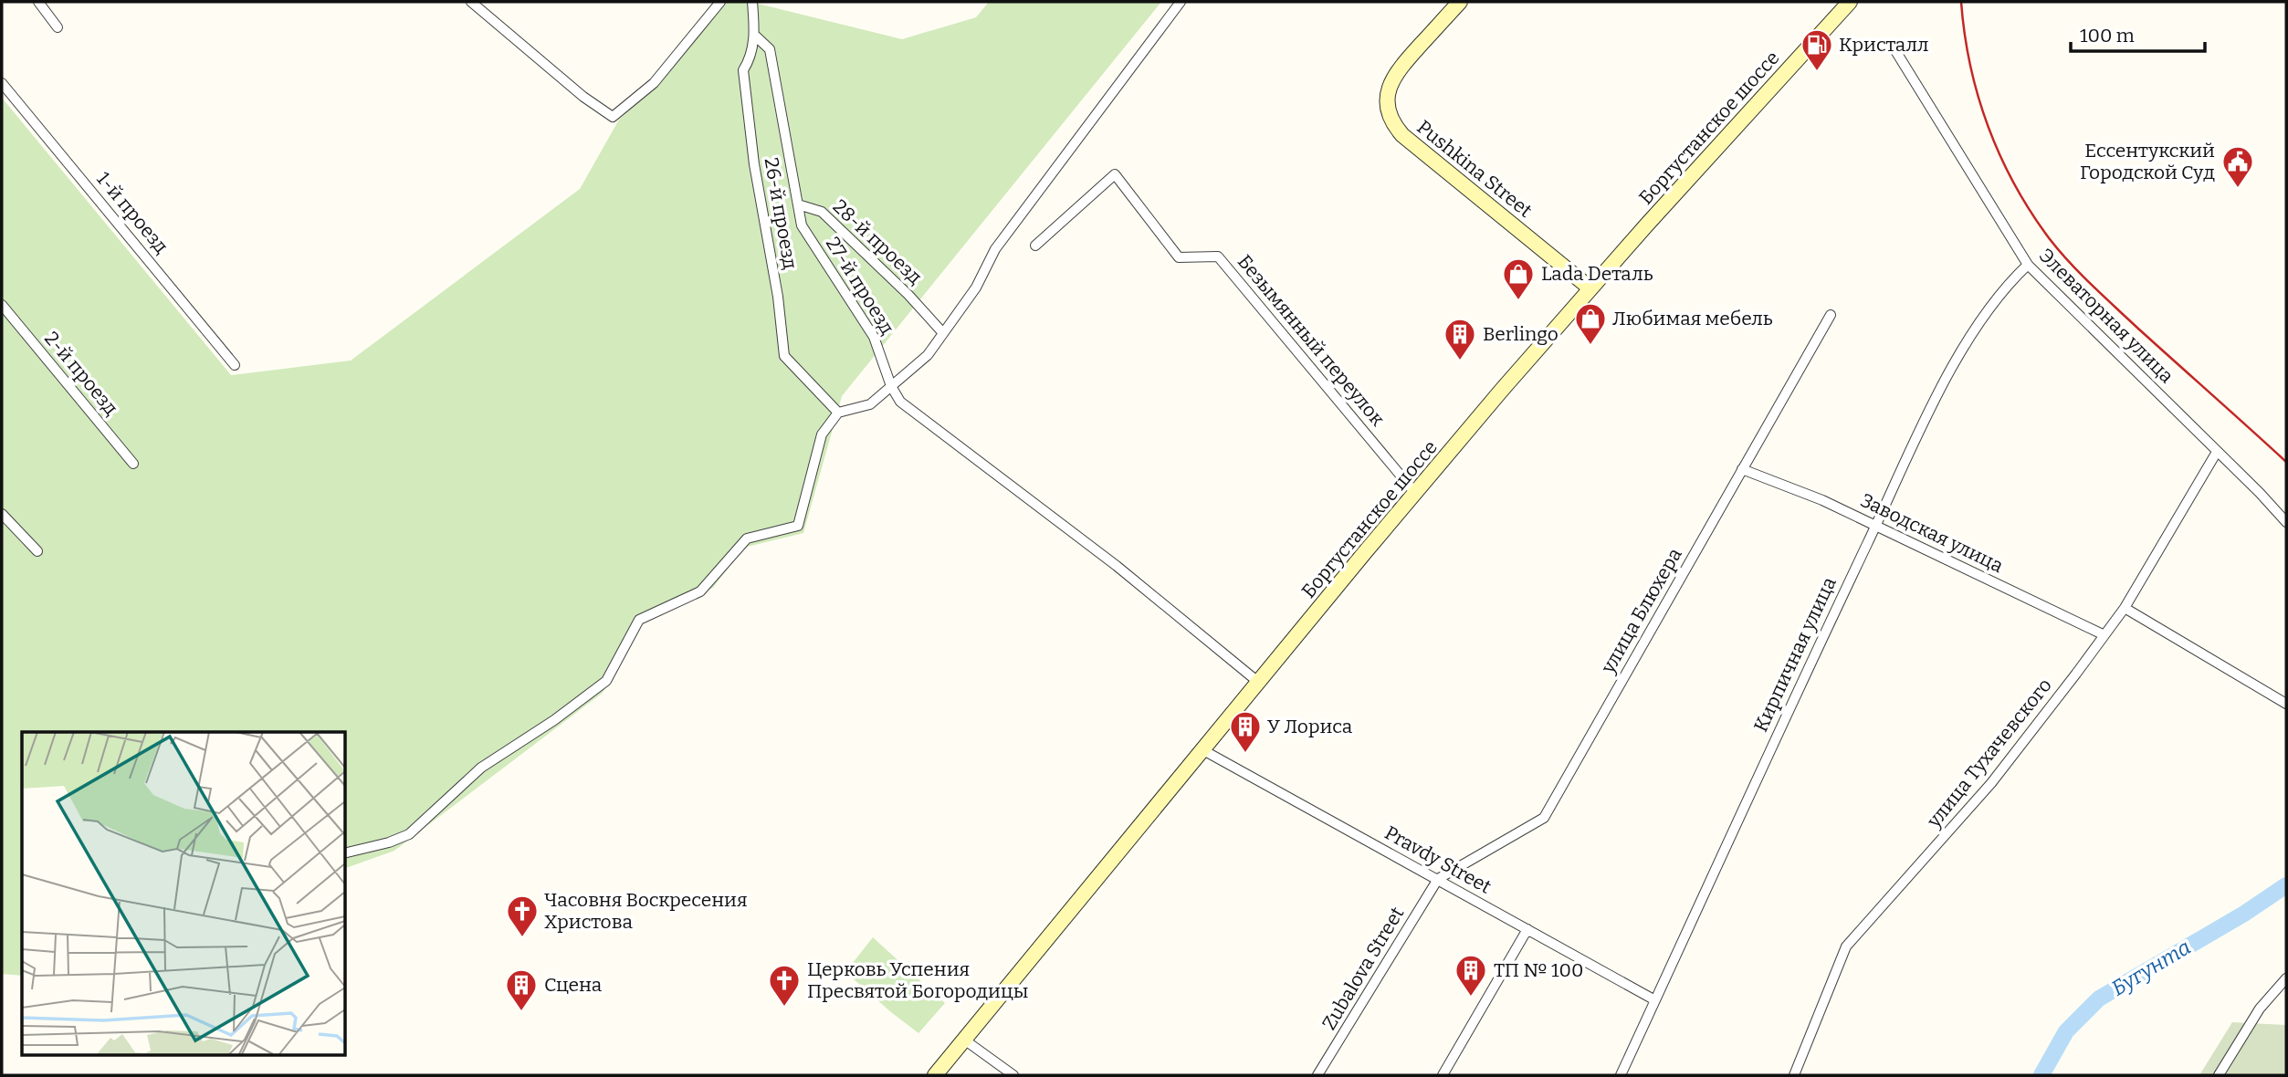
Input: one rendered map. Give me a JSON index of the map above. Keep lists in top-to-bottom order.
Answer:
{
  "streets": {
    "street": [
      "Боргустанское шоссе",
      "Pushkina Street",
      "1-й проезд",
      "26-й проезд",
      "28-й проезд",
      "27-й проезд",
      "Элеваторная улица",
      "Безымянный переулок",
      "2-й проезд",
      "Заводская улица",
      "улица Блюхера",
      "Кирпичная улица",
      "улица Тухачевского",
      "Pravdy Street",
      "Zubalova Street"
    ]
  },
  "crossings": [
    ["Боргустанское шоссе", "Pushkina Street"],
    ["Боргустанское шоссе", "Безымянный переулок"],
    ["Боргустанское шоссе", "Pravdy Street"],
    ["28-й проезд", "27-й проезд"],
    ["Элеваторная улица", "Кирпичная улица"],
    ["Элеваторная улица", "улица Тухачевского"],
    ["Заводская улица", "улица Блюхера"],
    ["Заводская улица", "Кирпичная улица"],
    ["Заводская улица", "улица Тухачевского"],
    ["улица Блюхера", "Pravdy Street"],
    ["улица Блюхера", "Zubalova Street"],
    ["Кирпичная улица", "Pravdy Street"],
    ["Pravdy Street", "Zubalova Street"]
  ],
  "water": ["Бугунта"],
  "places": {
    "fuel station": ["Кристалл"],
    "public building": ["Ессентукский Городской Суд"],
    "shop": ["Lada Dеталь", "Любимая мебель"],
    "building": [
      "Berlingo",
      "У Лориса",
      "ТП № 100",
      "Сцена"
    ],
    "church": ["Часовня Воскресения Христова", "Церковь Успения Пресвятой Богородицы"]
  },
  "scale_bar": "100 m"
}
